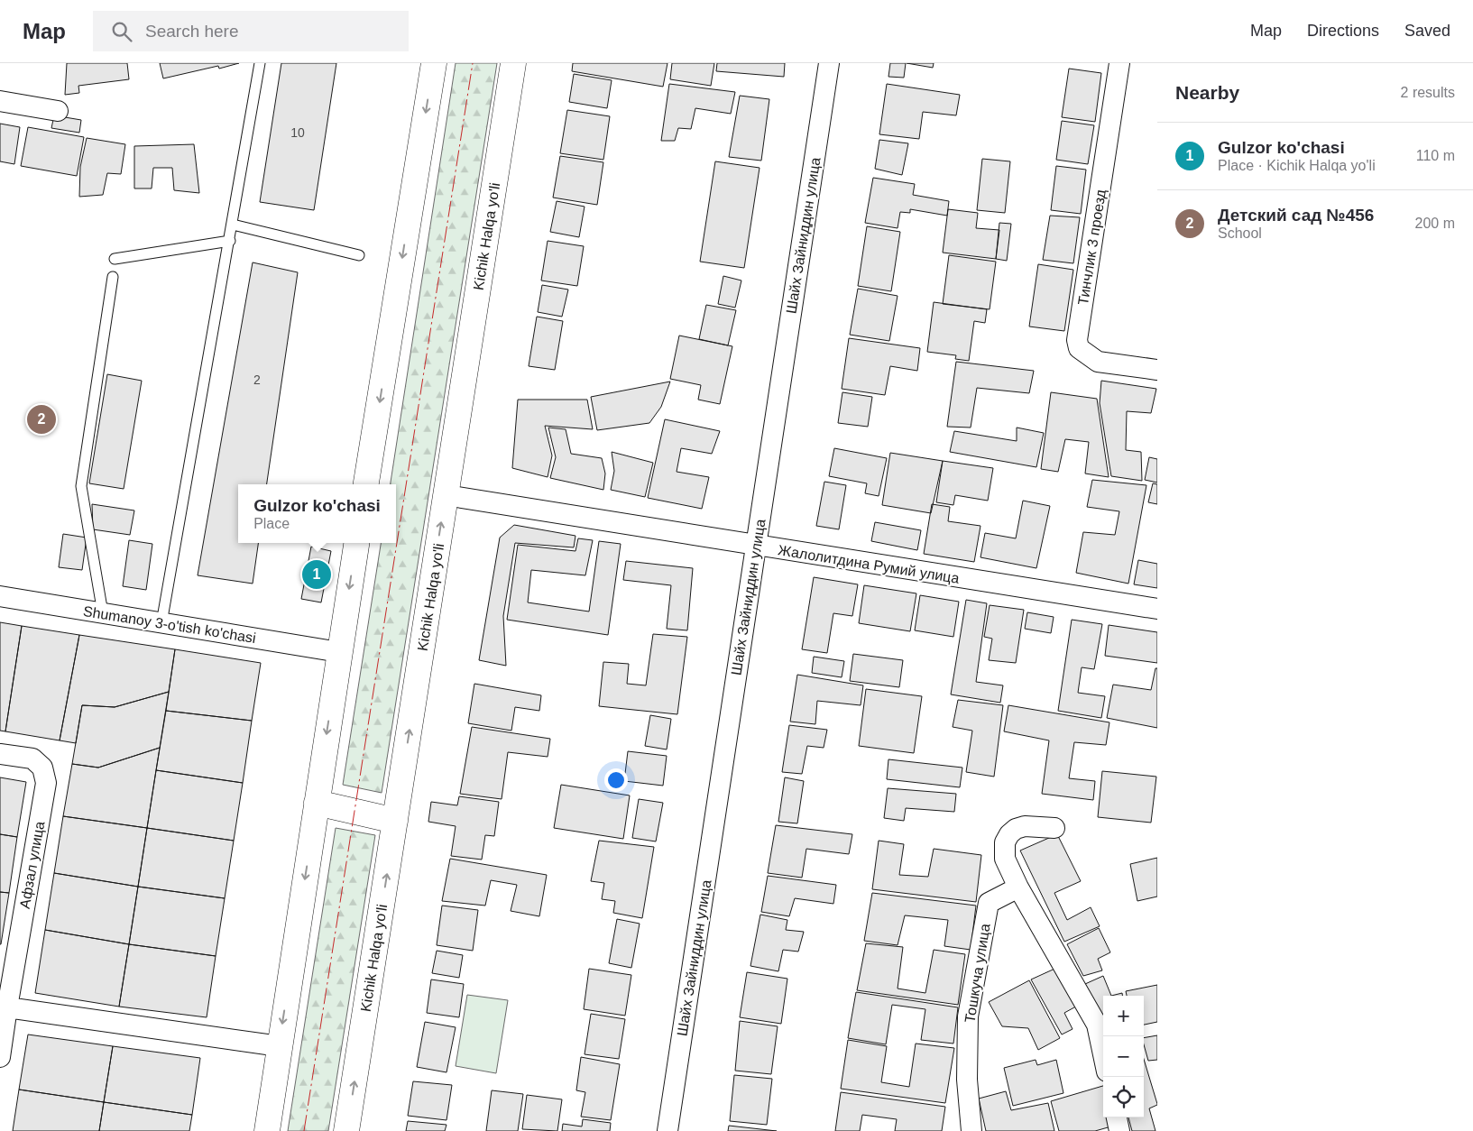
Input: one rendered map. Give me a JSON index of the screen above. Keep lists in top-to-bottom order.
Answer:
{
  "streets": {
    "highway": ["Kichik Halqa yo'li"],
    "street": [
      "Шайх Зайниддин улица",
      "Тинчлик 3 проезд",
      "Жалолитдина Румий улица",
      "Shumanoy 3-o'tish ko'chasi",
      "Афзал улица",
      "Тошкуча улица"
    ]
  },
  "crossings": [
    ["Шайх Зайниддин улица", "Жалолитдина Румий улица"],
    ["Kichik Halqa yo'li", "Жалолитдина Румий улица"]
  ],
  "house_numbers": ["10", "2"],
  "page": {
    "header": "Map",
    "search": "Search here",
    "nav": ["Map", "Directions", "Saved"],
    "heading": ["Nearby", "2 results"],
    "list": [
      {
        "mark": "1",
        "name": "Gulzor ko'chasi",
        "note": "Place · Kichik Halqa yo'li",
        "value": "110 m"
      },
      {
        "mark": "2",
        "name": "Детский сад №456",
        "note": "School",
        "value": "200 m"
      }
    ],
    "pins": ["2", "1"],
    "popup": ["Gulzor ko'chasi", "Place"],
    "map_buttons": ["+", "−"]
  }
}
